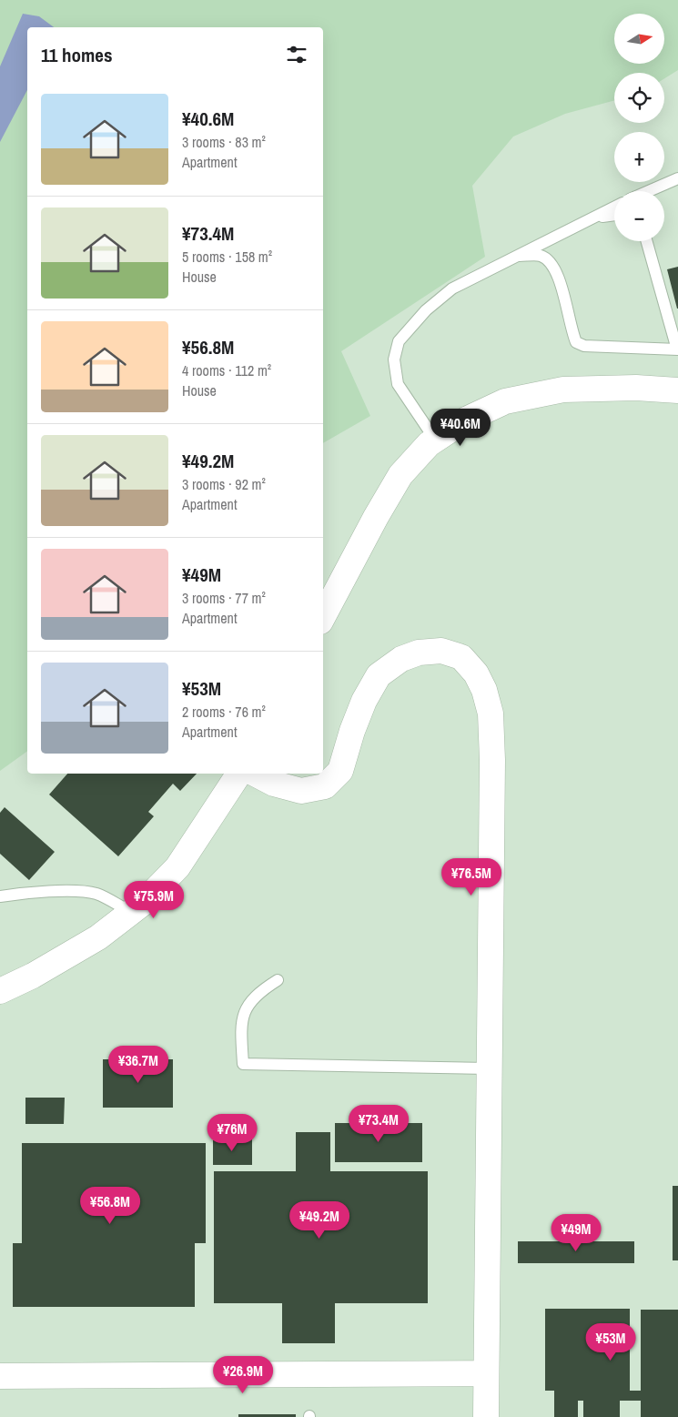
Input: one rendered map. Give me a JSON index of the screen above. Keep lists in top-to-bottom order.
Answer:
{
  "north": "right",
  "page": {
    "map_buttons": ["+", "−"],
    "heading": "11 homes",
    "list": [
      {
        "name": "¥40.6M",
        "note": "3 rooms · 83 m² · Apartment"
      },
      {
        "name": "¥73.4M",
        "note": "5 rooms · 158 m² · House"
      },
      {
        "name": "¥56.8M",
        "note": "4 rooms · 112 m² · House"
      },
      {
        "name": "¥49.2M",
        "note": "3 rooms · 92 m² · Apartment"
      },
      {
        "name": "¥49M",
        "note": "3 rooms · 77 m² · Apartment"
      },
      {
        "name": "¥53M",
        "note": "2 rooms · 76 m² · Apartment"
      }
    ],
    "price": [
      "¥40.6M",
      "¥76.5M",
      "¥75.9M",
      "¥36.7M",
      "¥73.4M",
      "¥76M",
      "¥56.8M",
      "¥49.2M",
      "¥49M",
      "¥53M",
      "¥26.9M"
    ]
  }
}
